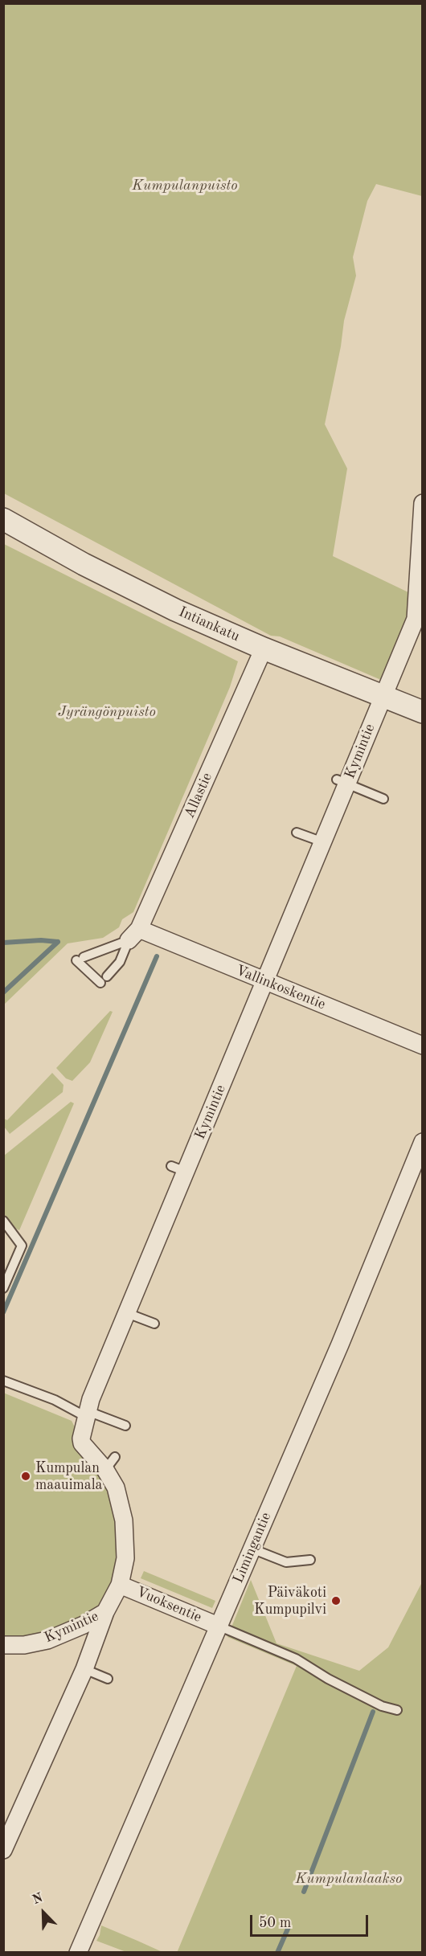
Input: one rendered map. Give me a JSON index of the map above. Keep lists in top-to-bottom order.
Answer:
{
  "streets": {
    "street": [
      "Intiankatu",
      "Kymintie",
      "Allastie",
      "Vallinkoskentie",
      "Limingantie",
      "Vuoksentie"
    ]
  },
  "crossings": [
    ["Intiankatu", "Kymintie"],
    ["Intiankatu", "Allastie"],
    ["Kymintie", "Vallinkoskentie"],
    ["Kymintie", "Vuoksentie"],
    ["Allastie", "Vallinkoskentie"],
    ["Limingantie", "Vuoksentie"]
  ],
  "parks": ["Kumpulanpuisto", "Jyrängönpuisto", "Kumpulanlaakso"],
  "places": ["Kumpulan maauimala", "Päiväkoti Kumpupilvi"],
  "scale_bar": "50 m",
  "north": "top left"
}
